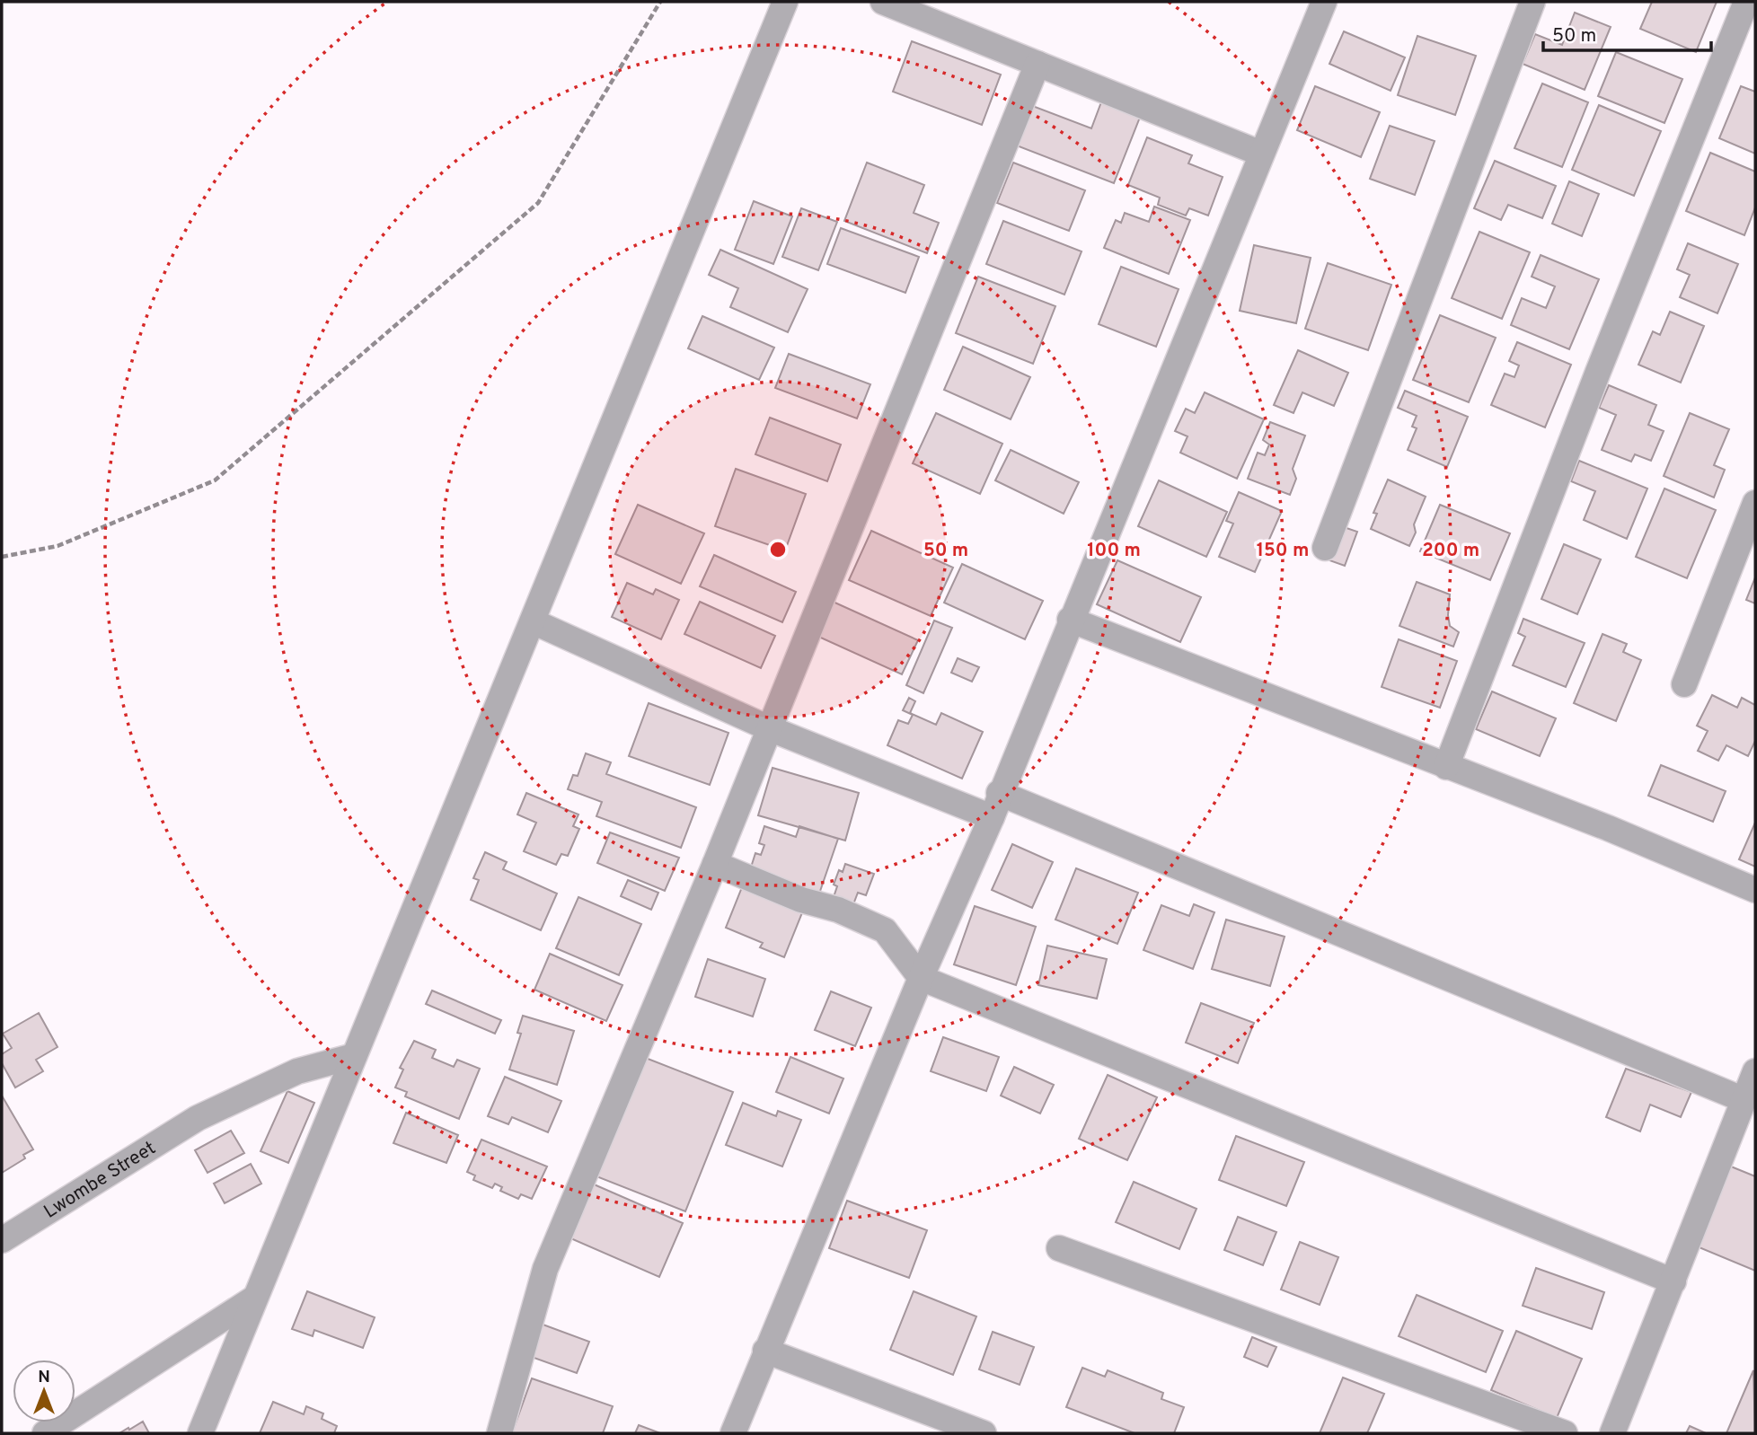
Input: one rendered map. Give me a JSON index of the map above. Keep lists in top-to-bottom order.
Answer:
{
  "streets": {
    "street": ["Lwombe Street"]
  },
  "scale_bar": "50 m",
  "north": "top",
  "rings": [
    "50 m",
    "100 m",
    "150 m",
    "200 m"
  ]
}
